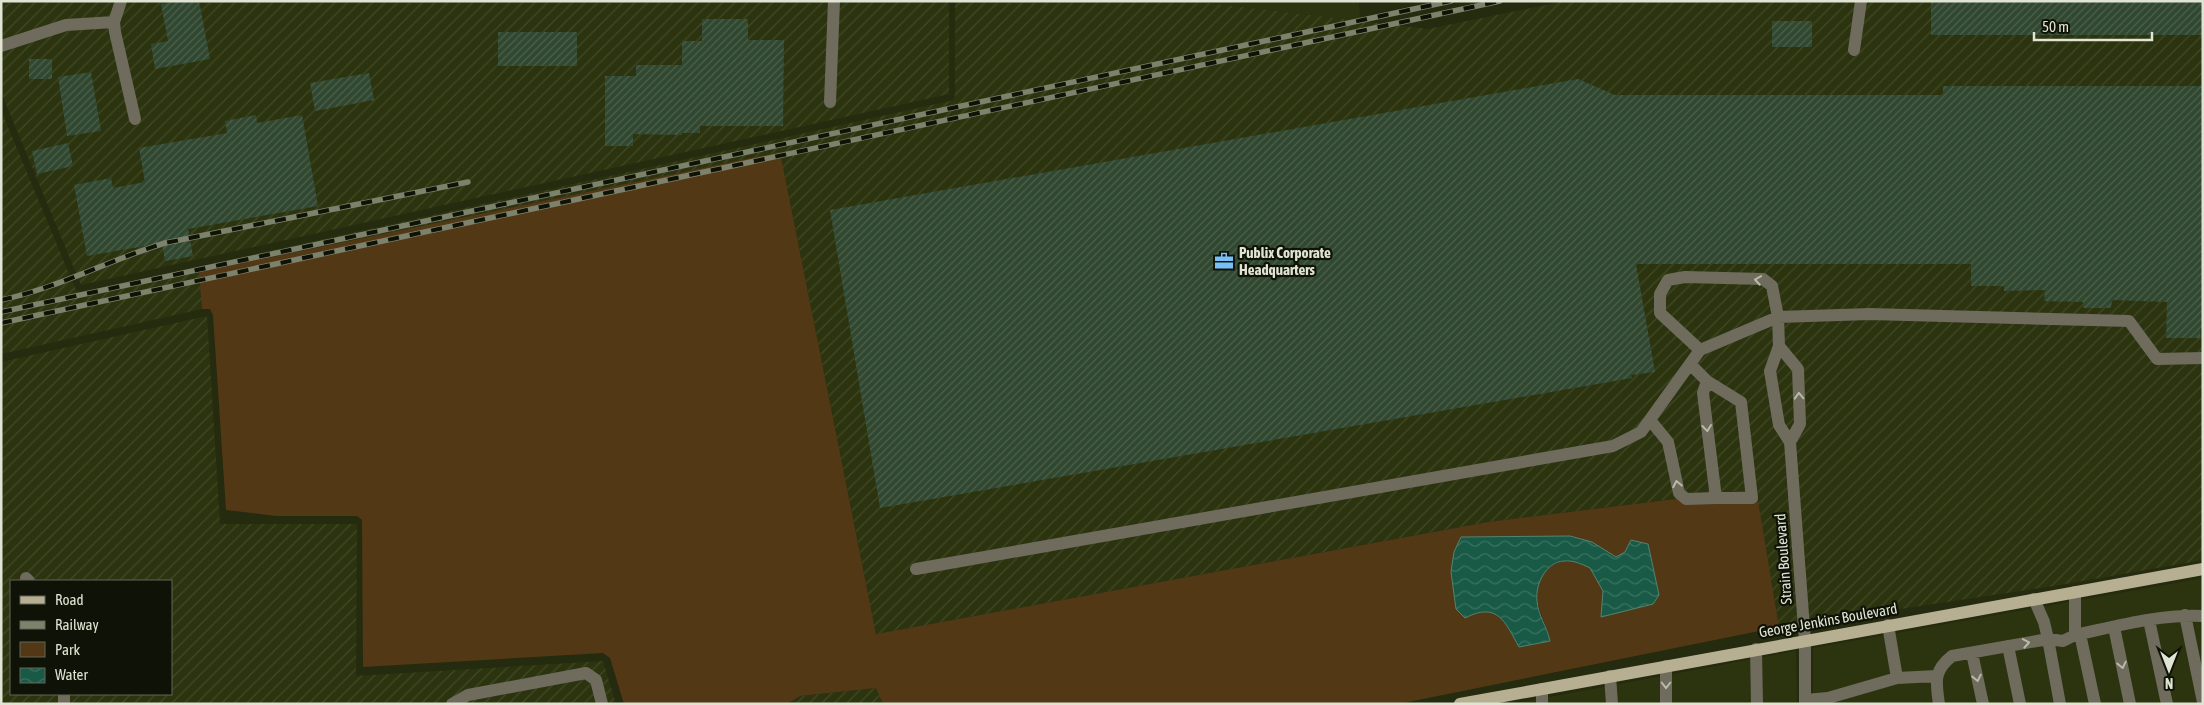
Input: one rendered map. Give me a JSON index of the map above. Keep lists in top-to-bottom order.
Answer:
{
  "streets": {
    "main road": ["George Jenkins Boulevard"],
    "street": ["Strain Boulevard"]
  },
  "crossings": [
    ["Strain Boulevard", "George Jenkins Boulevard"]
  ],
  "places": {
    "office": ["Publix Corporate Headquarters"]
  },
  "legend": [
    "Road",
    "Railway",
    "Park",
    "Water"
  ],
  "scale_bar": "50 m",
  "north": "bottom"
}
